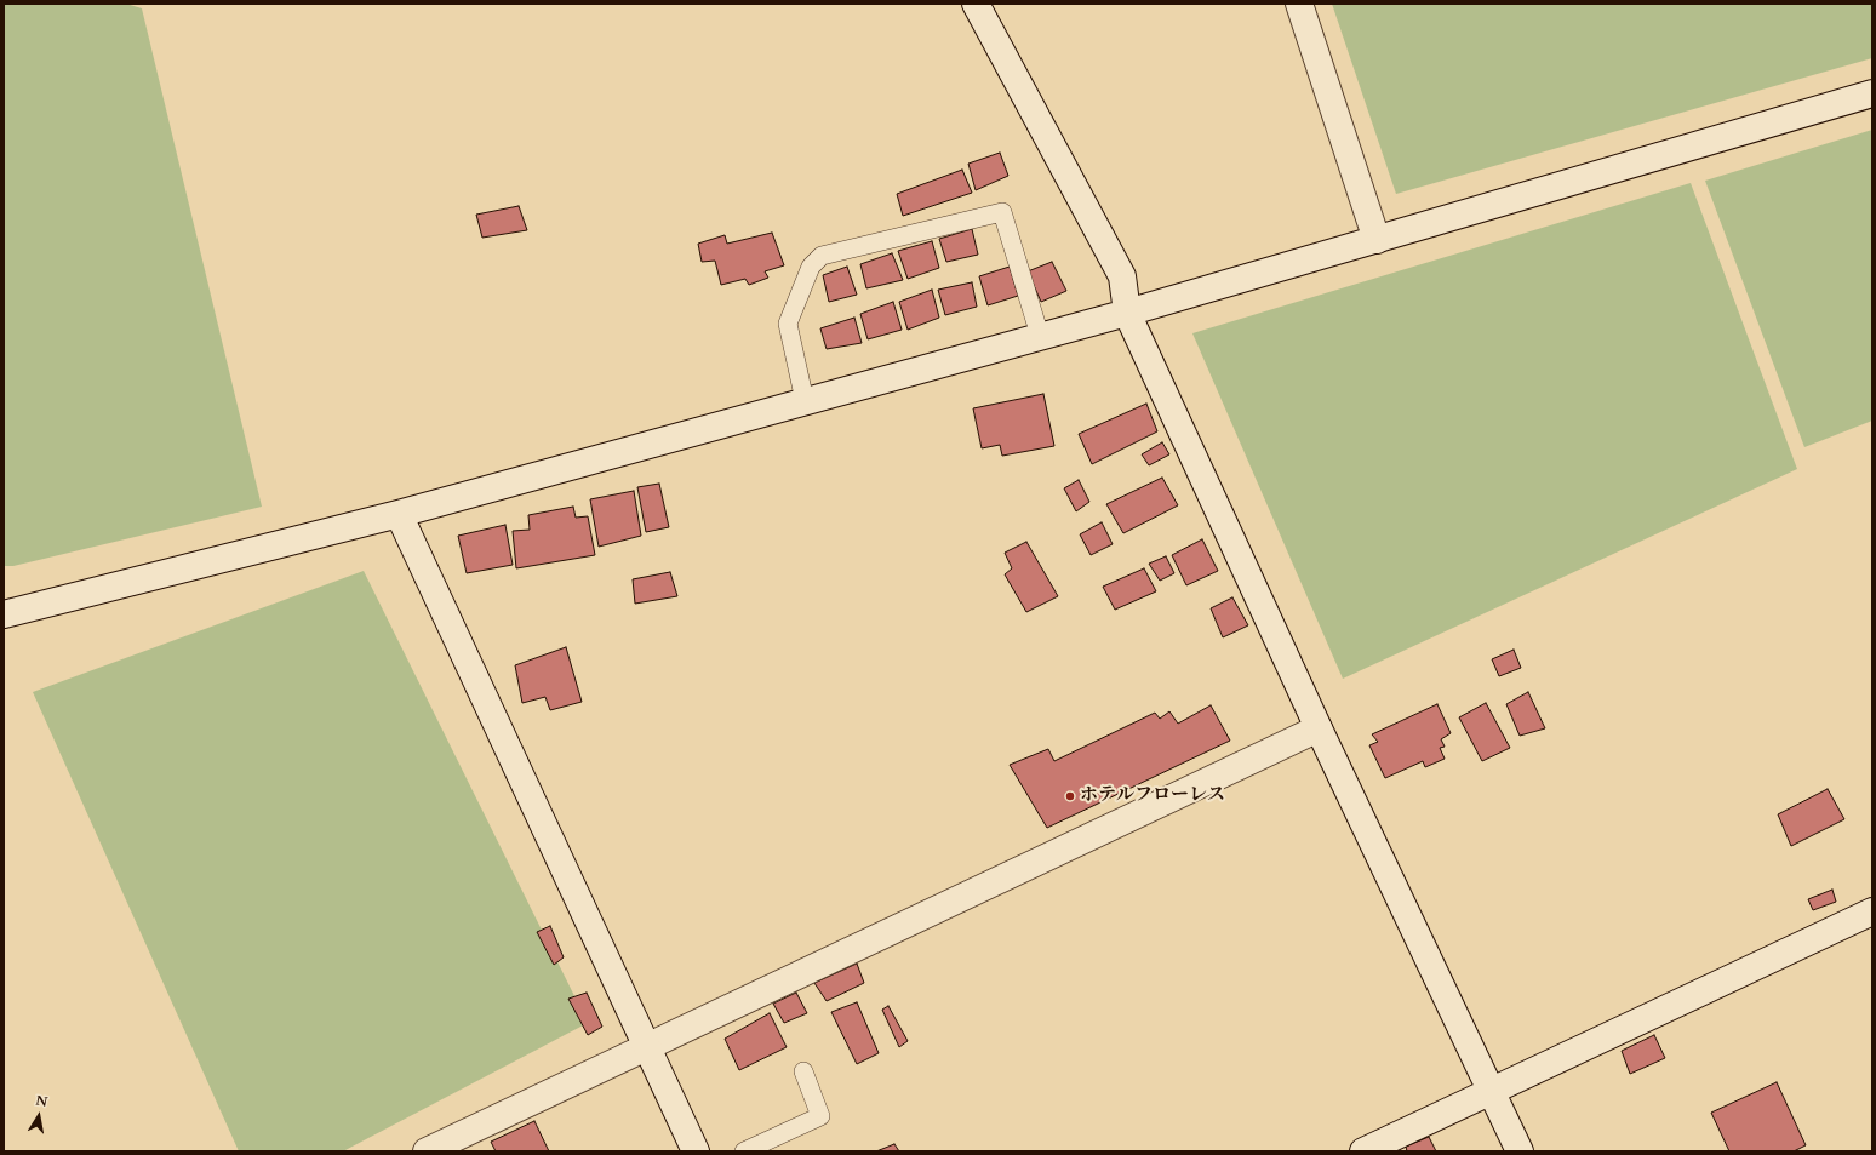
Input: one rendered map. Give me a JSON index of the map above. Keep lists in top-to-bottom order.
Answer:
{
  "places": ["ホテルフローレス"],
  "north": "top"
}
